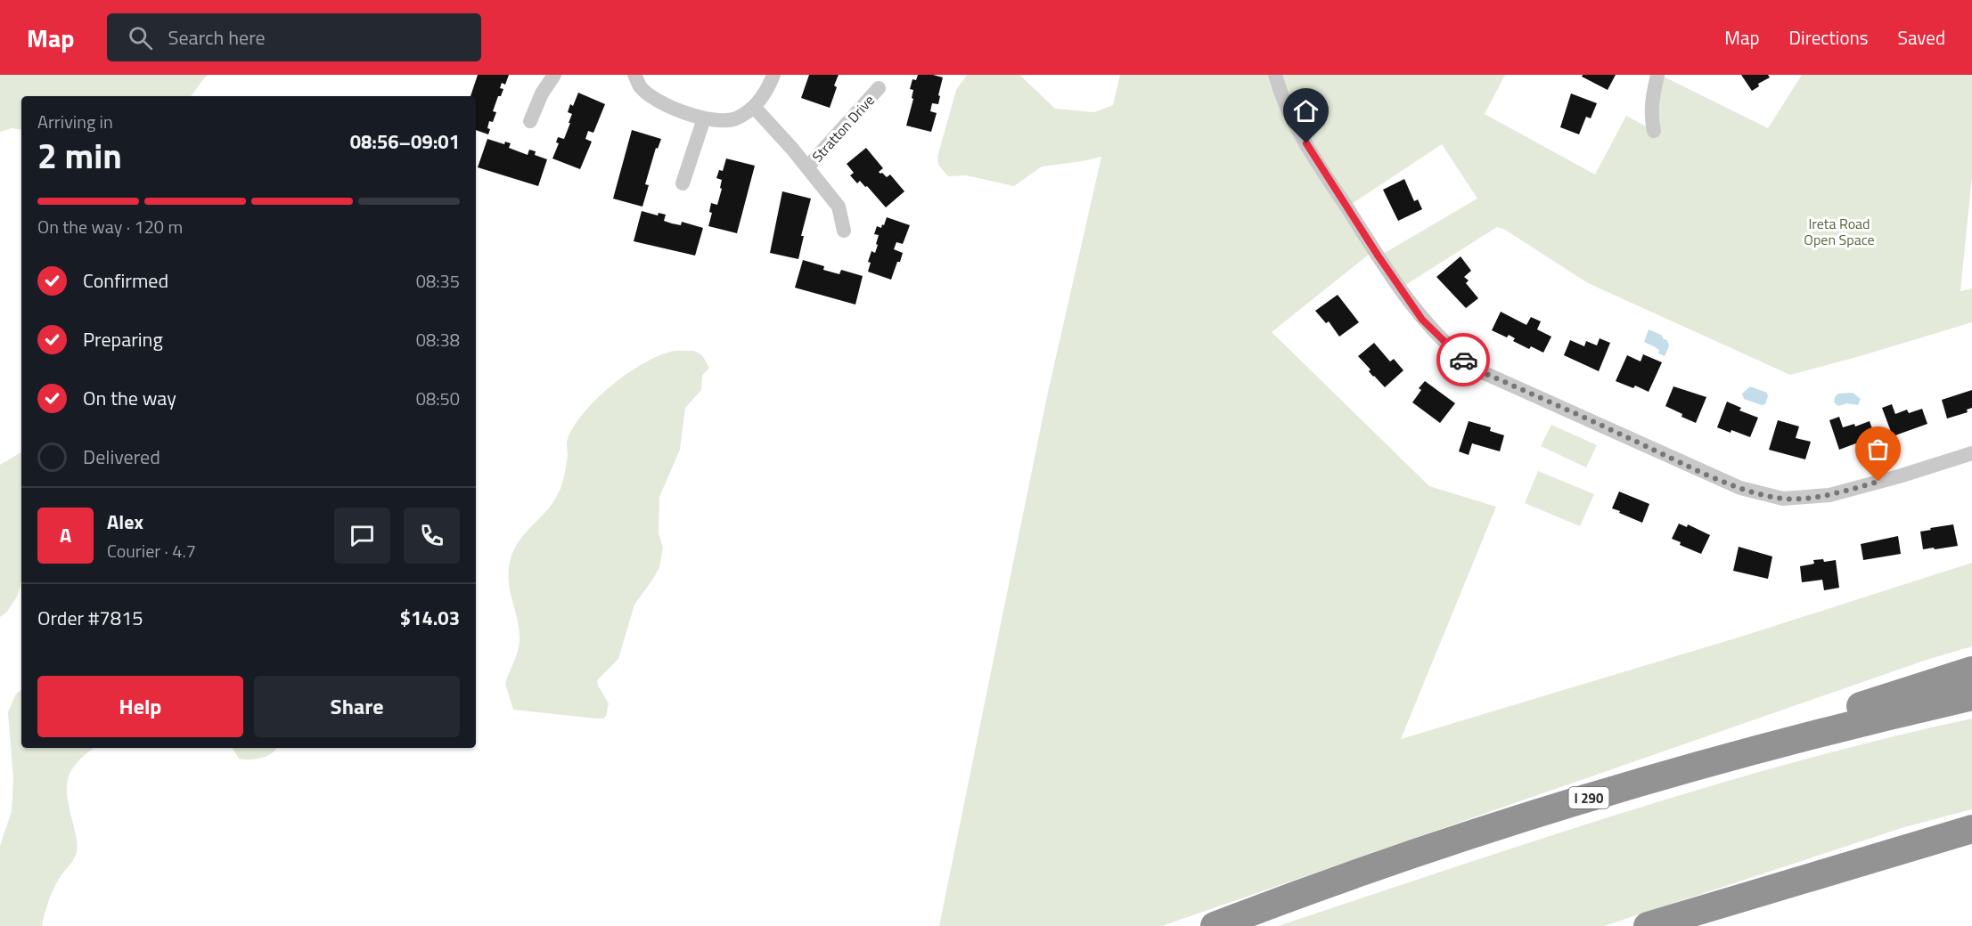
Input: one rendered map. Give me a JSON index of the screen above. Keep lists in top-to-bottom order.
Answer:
{
  "streets": {
    "highway": ["I 290"],
    "street": ["Stratton Drive"]
  },
  "parks": ["Ireta Road Open Space"],
  "page": {
    "header": "Map",
    "search": "Search here",
    "nav": ["Map", "Directions", "Saved"],
    "heading": ["2 min", "Arriving in", "08:56–09:01"],
    "panel": [
      "Alex",
      "Courier · 4.7",
      "Order #7815",
      "$14.03"
    ],
    "bar": "On the way · 120 m",
    "list": [
      ["Confirmed", "08:35"],
      ["Preparing", "08:38"],
      ["On the way", "08:50"],
      "Delivered"
    ],
    "round": "A",
    "buttons": ["Help", "Share"]
  }
}
